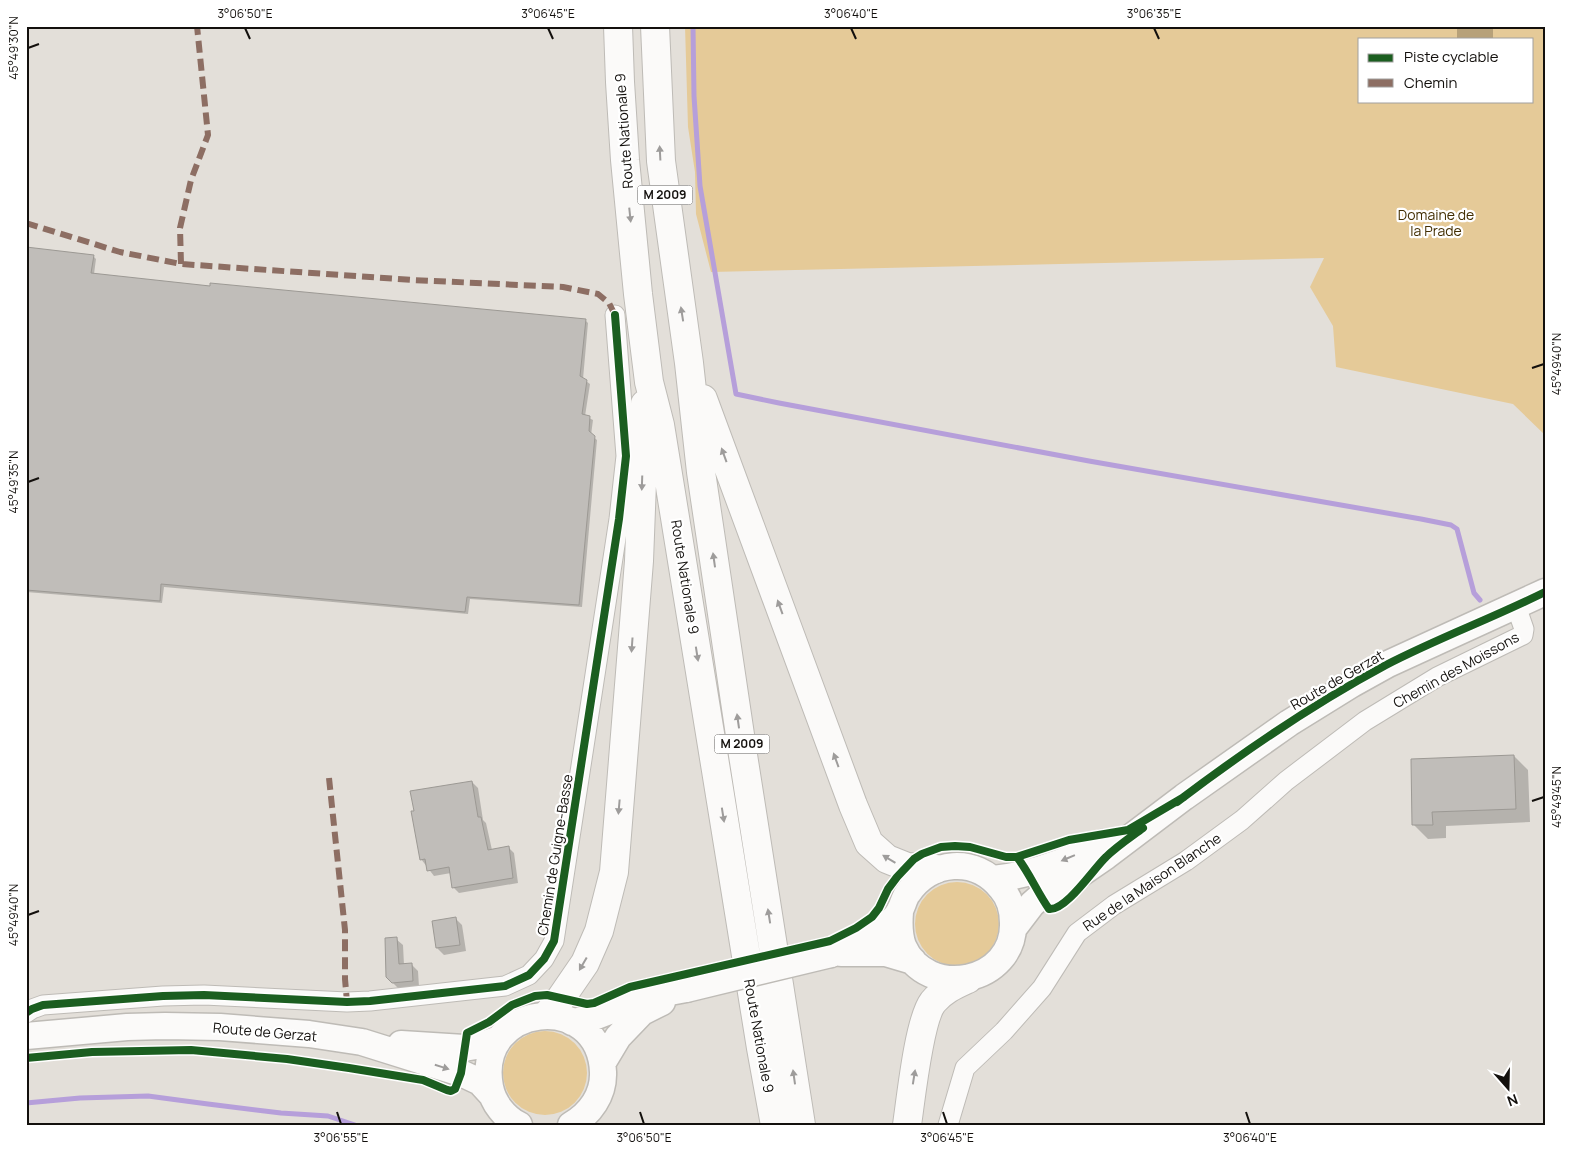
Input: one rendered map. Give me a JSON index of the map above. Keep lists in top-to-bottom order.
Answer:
{
  "streets": {
    "highway": ["Route Nationale 9", "M 2009"],
    "main road": ["Route de Gerzat"],
    "street": ["Chemin des Moissons", "Chemin de Guigne-Basse", "Rue de la Maison Blanche"]
  },
  "crossings": [
    ["Chemin des Moissons", "Route de Gerzat"],
    ["Chemin des Moissons", "Rue de la Maison Blanche"]
  ],
  "parks": ["Domaine de la Prade"],
  "legend": ["Piste cyclable", "Chemin"],
  "north": "bottom",
  "coordinates": [
    "3°06'50\"E",
    "3°06'45\"E",
    "3°06'40\"E",
    "3°06'35\"E",
    "45°49'30\"N",
    "45°49'40\"N",
    "45°49'35\"N",
    "45°49'45\"N",
    "3°06'55\"E"
  ]
}
